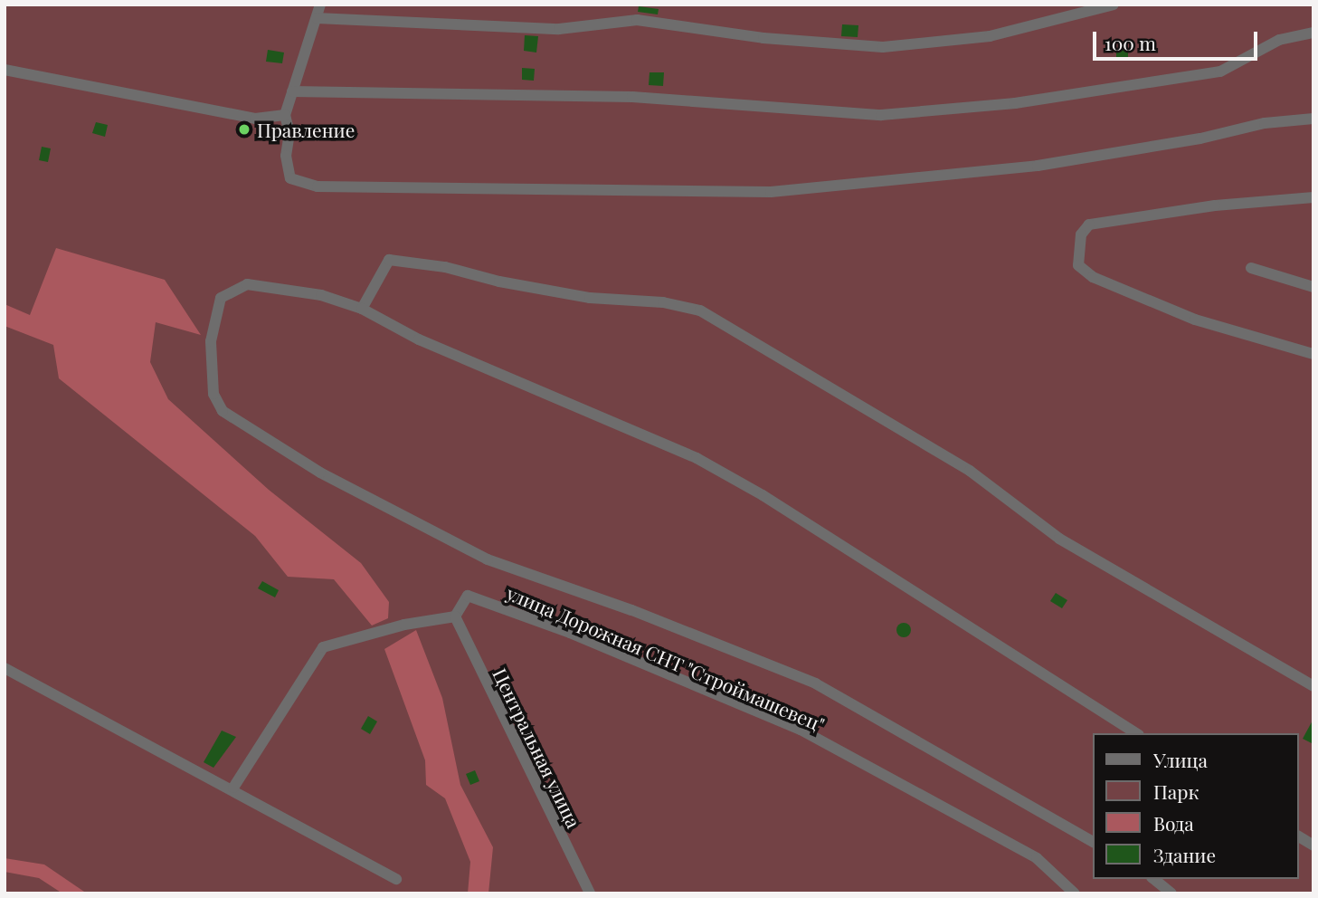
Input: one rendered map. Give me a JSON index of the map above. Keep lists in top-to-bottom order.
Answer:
{
  "streets": {
    "street": ["улица Дорожная СНТ \"Строймашевец\"", "Центральная улица"]
  },
  "crossings": [
    ["улица Дорожная СНТ \"Строймашевец\"", "Центральная улица"]
  ],
  "places": ["Правление"],
  "legend": [
    "Улица",
    "Парк",
    "Вода",
    "Здание"
  ],
  "scale_bar": "100 m"
}
